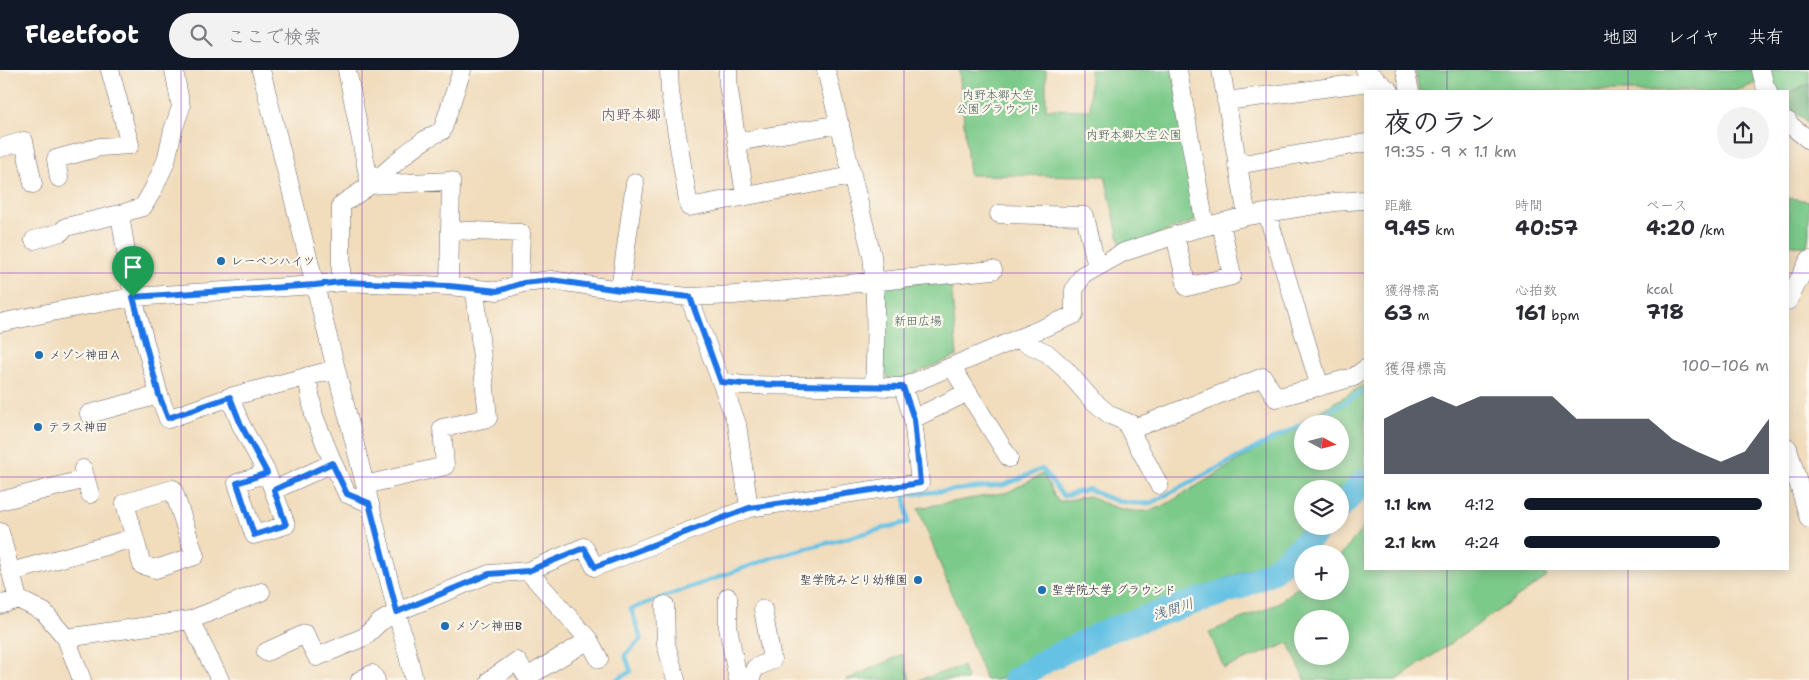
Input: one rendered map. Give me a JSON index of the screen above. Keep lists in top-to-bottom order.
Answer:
{
  "districts": ["内野本郷"],
  "water": ["浅間川"],
  "parks": ["内野本郷大空 公園グラウンド", "内野本郷大空公園", "新田広場"],
  "places": [
    "レーベンハイツ",
    "メゾン神田Ａ",
    "テラス神田",
    "聖学院みどり幼稚園",
    "聖学院大学 グラウンド",
    "メゾン神田B"
  ],
  "north": "right",
  "page": {
    "header": "Fleetfoot",
    "search": "ここで検索",
    "nav": ["地図", "レイヤ", "共有"],
    "heading": ["夜のラン", "19:35 · 9 × 1.1 km"],
    "stats": [
      ["距離", "9.45 km"],
      ["時間", "40:57"],
      ["ペース", "4:20 /km"],
      ["獲得標高", "63 m"],
      ["心拍数", "161 bpm"],
      ["kcal", "718"]
    ],
    "chart": ["獲得標高", "100–106 m"],
    "map_buttons": ["+", "−"],
    "list": [
      {
        "name": "1.1 km",
        "note": "4:12"
      },
      {
        "name": "2.1 km",
        "note": "4:24"
      }
    ]
  }
}
